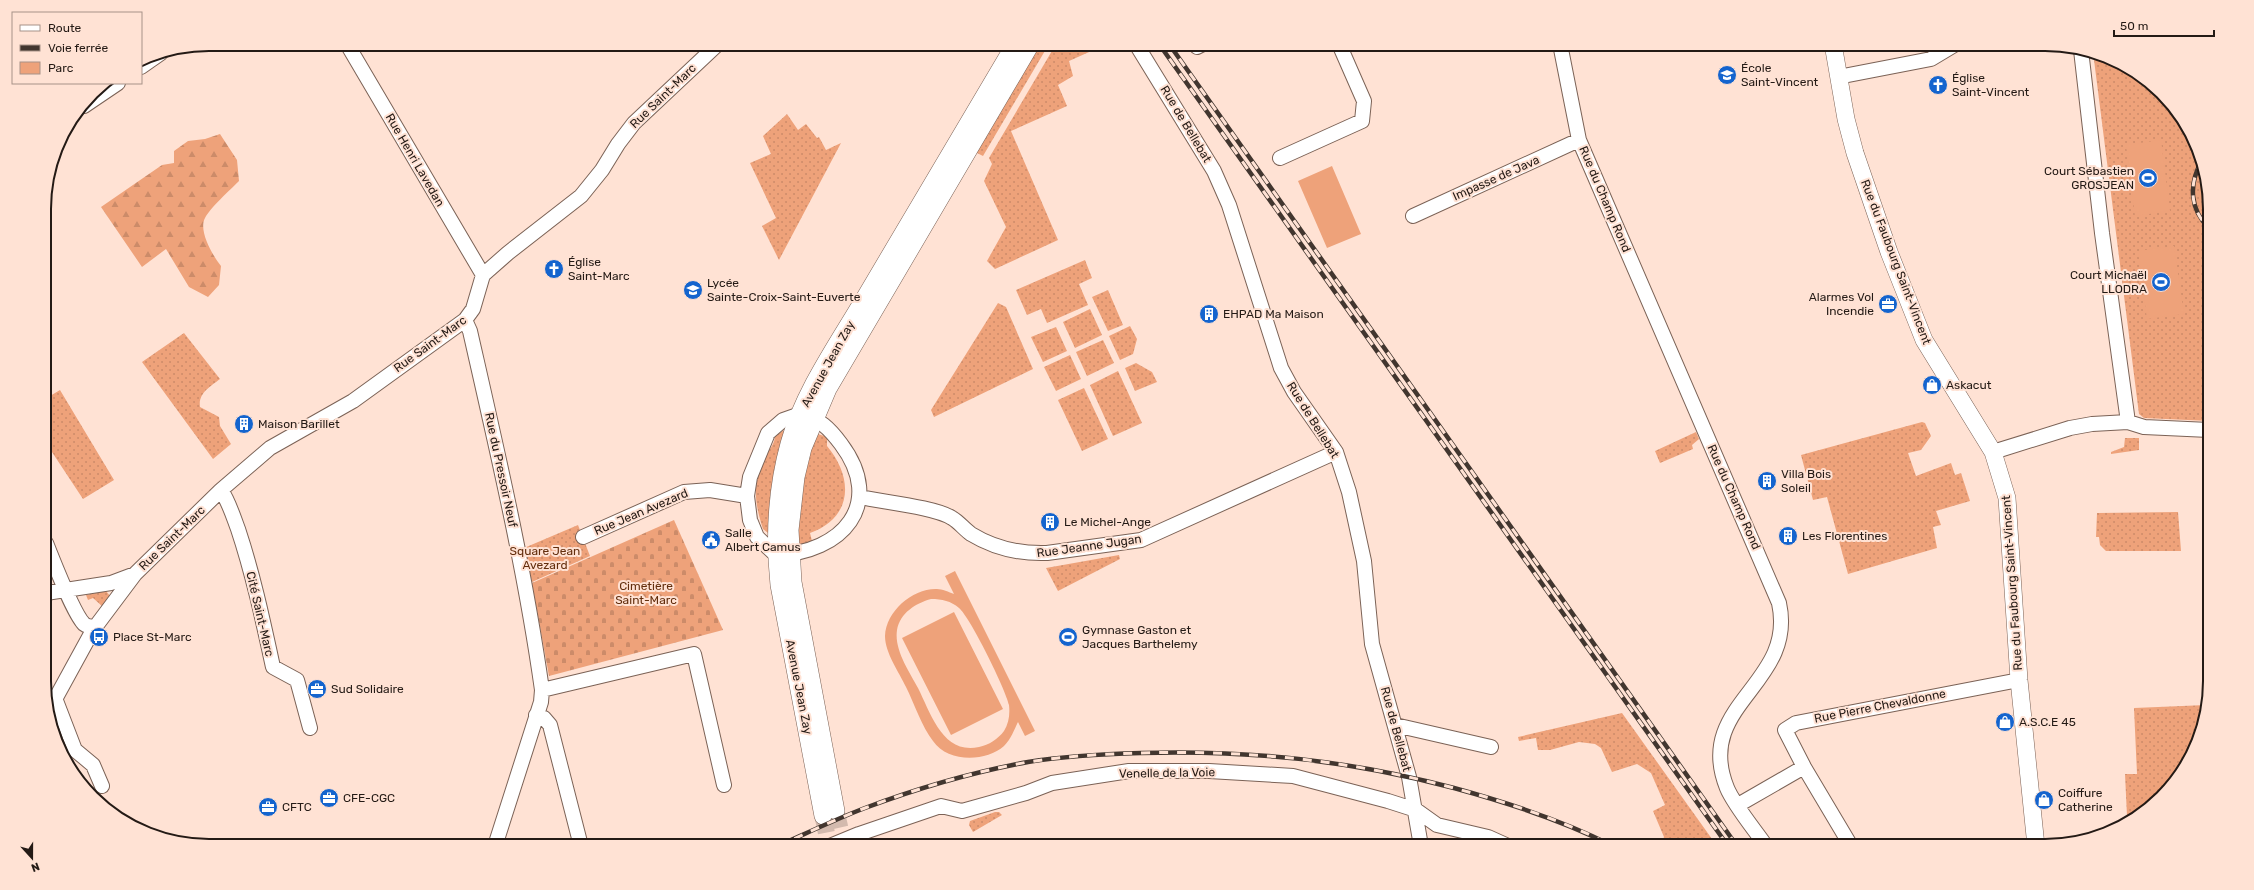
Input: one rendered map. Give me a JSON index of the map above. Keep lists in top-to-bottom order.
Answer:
{
  "streets": {
    "main road": ["Rue du Faubourg Saint-Vincent", "Avenue Jean Zay"],
    "street": [
      "Rue Saint-Marc",
      "Rue de Bellebat",
      "Rue Henri Lavedan",
      "Impasse de Java",
      "Rue du Champ Rond",
      "Rue du Pressoir Neuf",
      "Rue Jean Avezard",
      "Rue Jeanne Jugan",
      "Cité Saint-Marc",
      "Rue Pierre Chevaldonne",
      "Venelle de la Voie"
    ]
  },
  "crossings": [
    ["Rue Saint-Marc", "Rue Henri Lavedan"],
    ["Rue Saint-Marc", "Rue du Pressoir Neuf"],
    ["Rue Saint-Marc", "Cité Saint-Marc"],
    ["Rue de Bellebat", "Rue Jeanne Jugan"],
    ["Rue de Bellebat", "Venelle de la Voie"],
    ["Impasse de Java", "Rue du Champ Rond"],
    ["Rue du Faubourg Saint-Vincent", "Rue Pierre Chevaldonne"]
  ],
  "parks": ["Square Jean Avezard", "Cimetière Saint-Marc"],
  "places": {
    "school or university": ["École Saint-Vincent", "Lycée Sainte-Croix-Saint-Euverte"],
    "church": ["Église Saint-Vincent", "Église Saint-Marc"],
    "sports": ["Court Sébastien GROSJEAN", "Court Michaël LLODRA", "Gymnase Gaston et Jacques Barthelemy"],
    "office": [
      "Alarmes Vol Incendie",
      "Sud Solidaire",
      "CFE-CGC",
      "CFTC"
    ],
    "building": [
      "EHPAD Ma Maison",
      "Maison Barillet",
      "Villa Bois Soleil",
      "Le Michel-Ange",
      "Les Florentines"
    ],
    "shop": ["Askacut", "A.S.C.E 45", "Coiffure Catherine"],
    "public building": ["Salle Albert Camus"],
    "bus stop": ["Place St-Marc"]
  },
  "legend": ["Route", "Voie ferrée", "Parc"],
  "scale_bar": "50 m",
  "north": "bottom"
}
